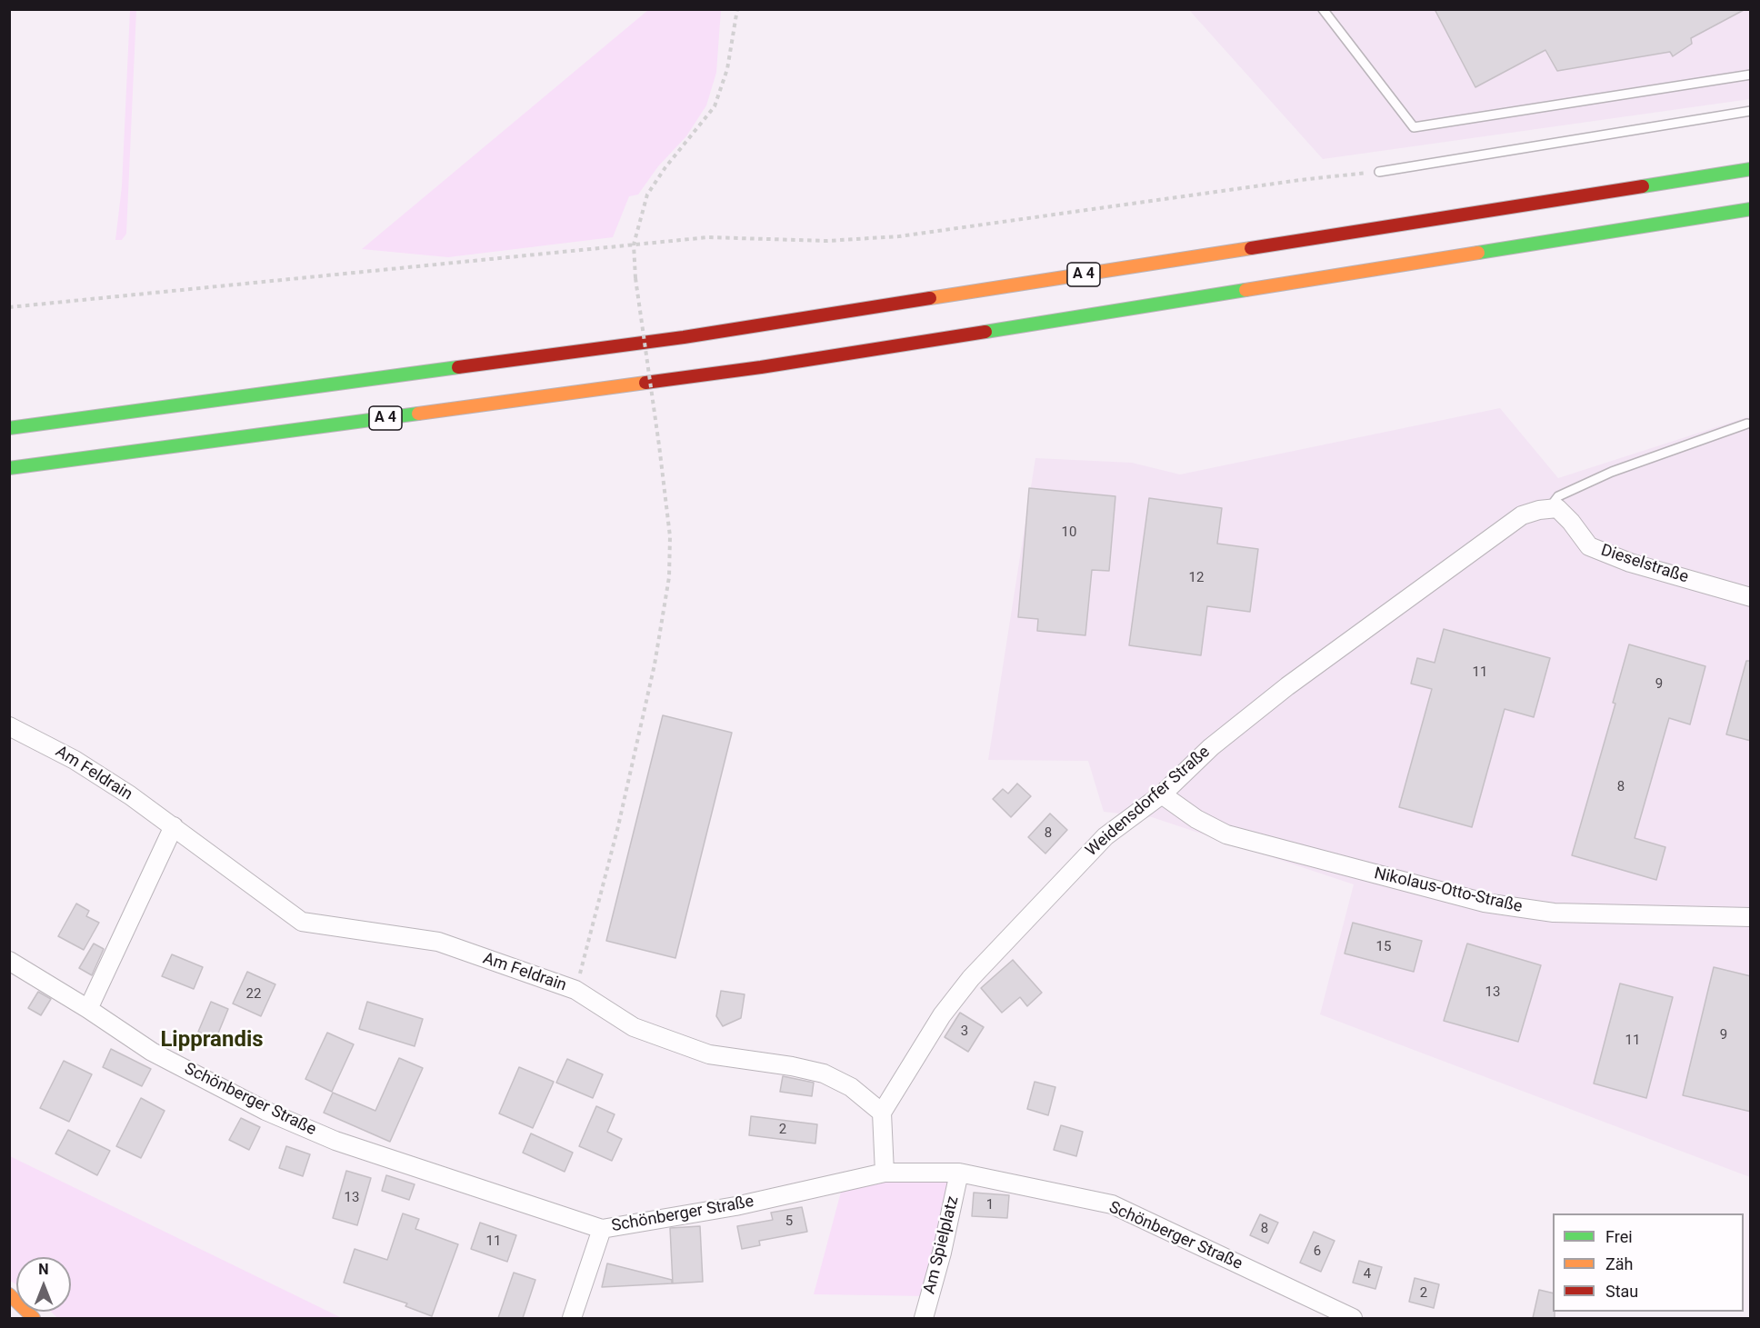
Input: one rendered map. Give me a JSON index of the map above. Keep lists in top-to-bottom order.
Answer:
{
  "streets": {
    "main road": ["A 4"],
    "street": [
      "Dieselstraße",
      "Am Feldrain",
      "Weidensdorfer Straße",
      "Nikolaus-Otto-Straße",
      "Schönberger Straße",
      "Am Spielplatz"
    ]
  },
  "crossings": [
    ["Dieselstraße", "Weidensdorfer Straße"],
    ["Am Feldrain", "Weidensdorfer Straße"],
    ["Weidensdorfer Straße", "Nikolaus-Otto-Straße"],
    ["Schönberger Straße", "Am Spielplatz"]
  ],
  "districts": ["Lipprandis"],
  "house_numbers": [
    "10",
    "12",
    "11",
    "9",
    "8",
    "8",
    "15",
    "13",
    "22",
    "3",
    "9",
    "11",
    "2",
    "13",
    "1",
    "5",
    "8",
    "11",
    "6",
    "4",
    "2"
  ],
  "legend": ["Frei", "Zäh", "Stau"],
  "north": "top"
}
